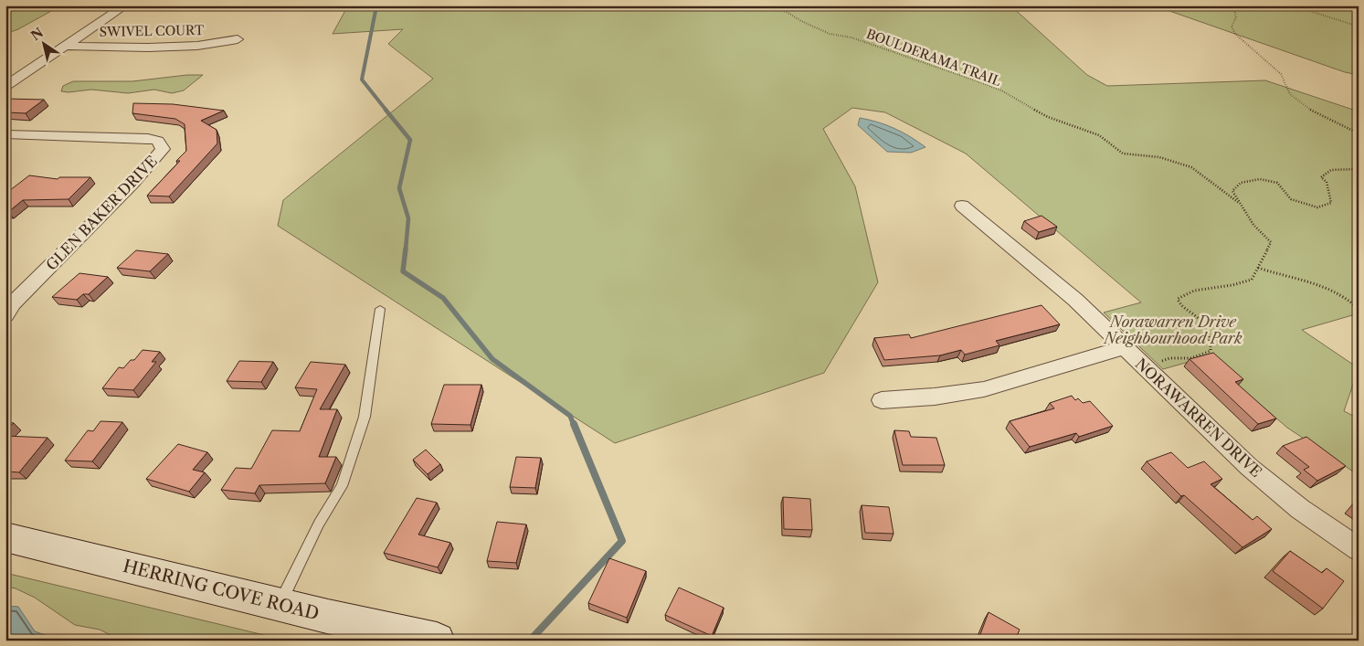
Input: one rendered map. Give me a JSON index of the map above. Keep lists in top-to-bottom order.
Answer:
{
  "streets": {
    "main road": ["HERRING COVE ROAD"],
    "street": ["SWIVEL COURT", "GLEN BAKER DRIVE", "NORAWARREN DRIVE"],
    "path": ["BOULDERAMA TRAIL"]
  },
  "parks": ["Norawarren Drive Neighbourhood Park"],
  "north": "top left"
}
